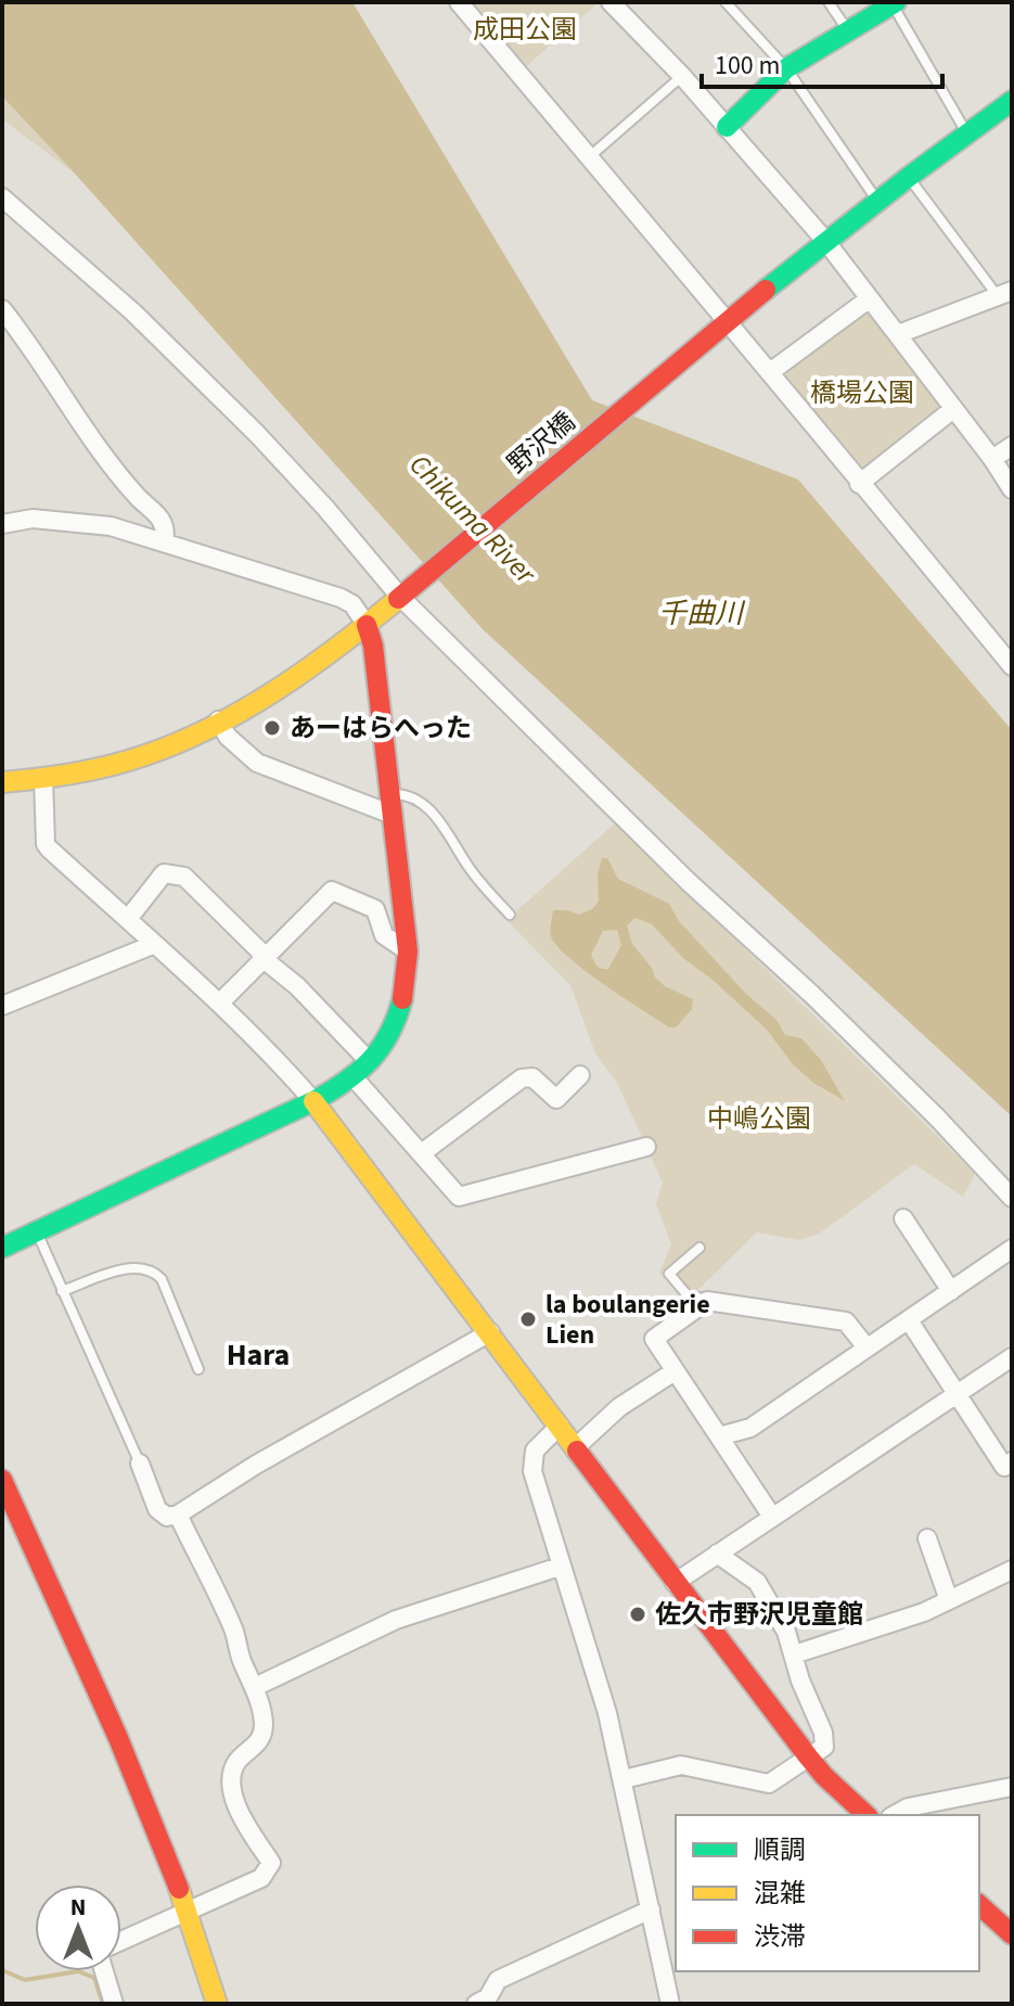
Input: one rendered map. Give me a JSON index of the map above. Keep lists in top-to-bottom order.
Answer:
{
  "streets": {
    "street": ["野沢橋"]
  },
  "districts": ["Hara"],
  "water": ["Chikuma River", "千曲川"],
  "parks": ["成田公園", "橋場公園", "中嶋公園"],
  "places": ["あーはらへった", "la boulangerie Lien", "佐久市野沢児童館"],
  "legend": ["順調", "混雑", "渋滞"],
  "scale_bar": "100 m",
  "north": "top"
}
